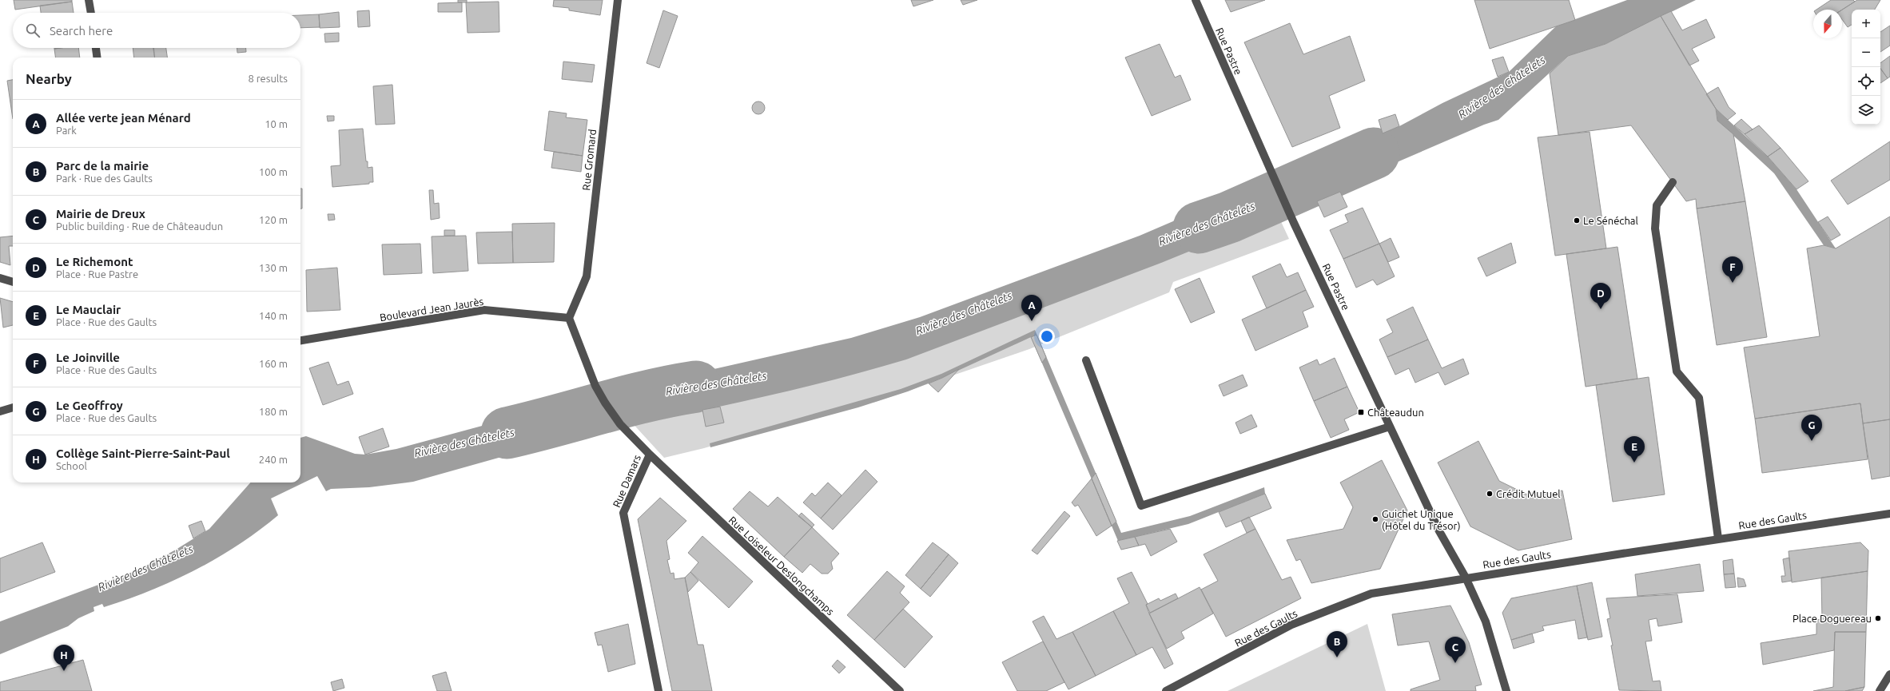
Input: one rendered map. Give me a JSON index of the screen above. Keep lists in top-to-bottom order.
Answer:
{
  "streets": {
    "street": [
      "Rue Pastre",
      "Rue Gromard",
      "Boulevard Jean Jaurès",
      "Rue Damars",
      "Rue des Gaults",
      "Rue Loiseleur Deslongchamps"
    ]
  },
  "crossings": [
    ["Rue Pastre", "Rue des Gaults"],
    ["Rue Gromard", "Boulevard Jean Jaurès"],
    ["Rue Gromard", "Rue Damars"],
    ["Boulevard Jean Jaurès", "Rue Damars"],
    ["Rue Damars", "Rue Loiseleur Deslongchamps"]
  ],
  "water": ["Rivière des Châtelets"],
  "places": {
    "other": [
      "Le Sénéchal",
      "Crédit Mutuel",
      "Guichet Unique (Hôtel du Trésor)",
      "Place Doguereau"
    ],
    "transit": ["Châteaudun"]
  },
  "north": "bottom",
  "page": {
    "map_buttons": ["+", "−"],
    "search": "Search here",
    "heading": ["Nearby", "8 results"],
    "list": [
      {
        "mark": "A",
        "name": "Allée verte jean Ménard",
        "note": "Park",
        "value": "10 m"
      },
      {
        "mark": "B",
        "name": "Parc de la mairie",
        "note": "Park · Rue des Gaults",
        "value": "100 m"
      },
      {
        "mark": "C",
        "name": "Mairie de Dreux",
        "note": "Public building · Rue de Châteaudun",
        "value": "120 m"
      },
      {
        "mark": "D",
        "name": "Le Richemont",
        "note": "Place · Rue Pastre",
        "value": "130 m"
      },
      {
        "mark": "E",
        "name": "Le Mauclair",
        "note": "Place · Rue des Gaults",
        "value": "140 m"
      },
      {
        "mark": "F",
        "name": "Le Joinville",
        "note": "Place · Rue des Gaults",
        "value": "160 m"
      },
      {
        "mark": "G",
        "name": "Le Geoffroy",
        "note": "Place · Rue des Gaults",
        "value": "180 m"
      },
      {
        "mark": "H",
        "name": "Collège Saint-Pierre-Saint-Paul",
        "note": "School",
        "value": "240 m"
      }
    ],
    "pins": [
      "F",
      "D",
      "A",
      "G",
      "E",
      "B",
      "C",
      "H"
    ]
  }
}
